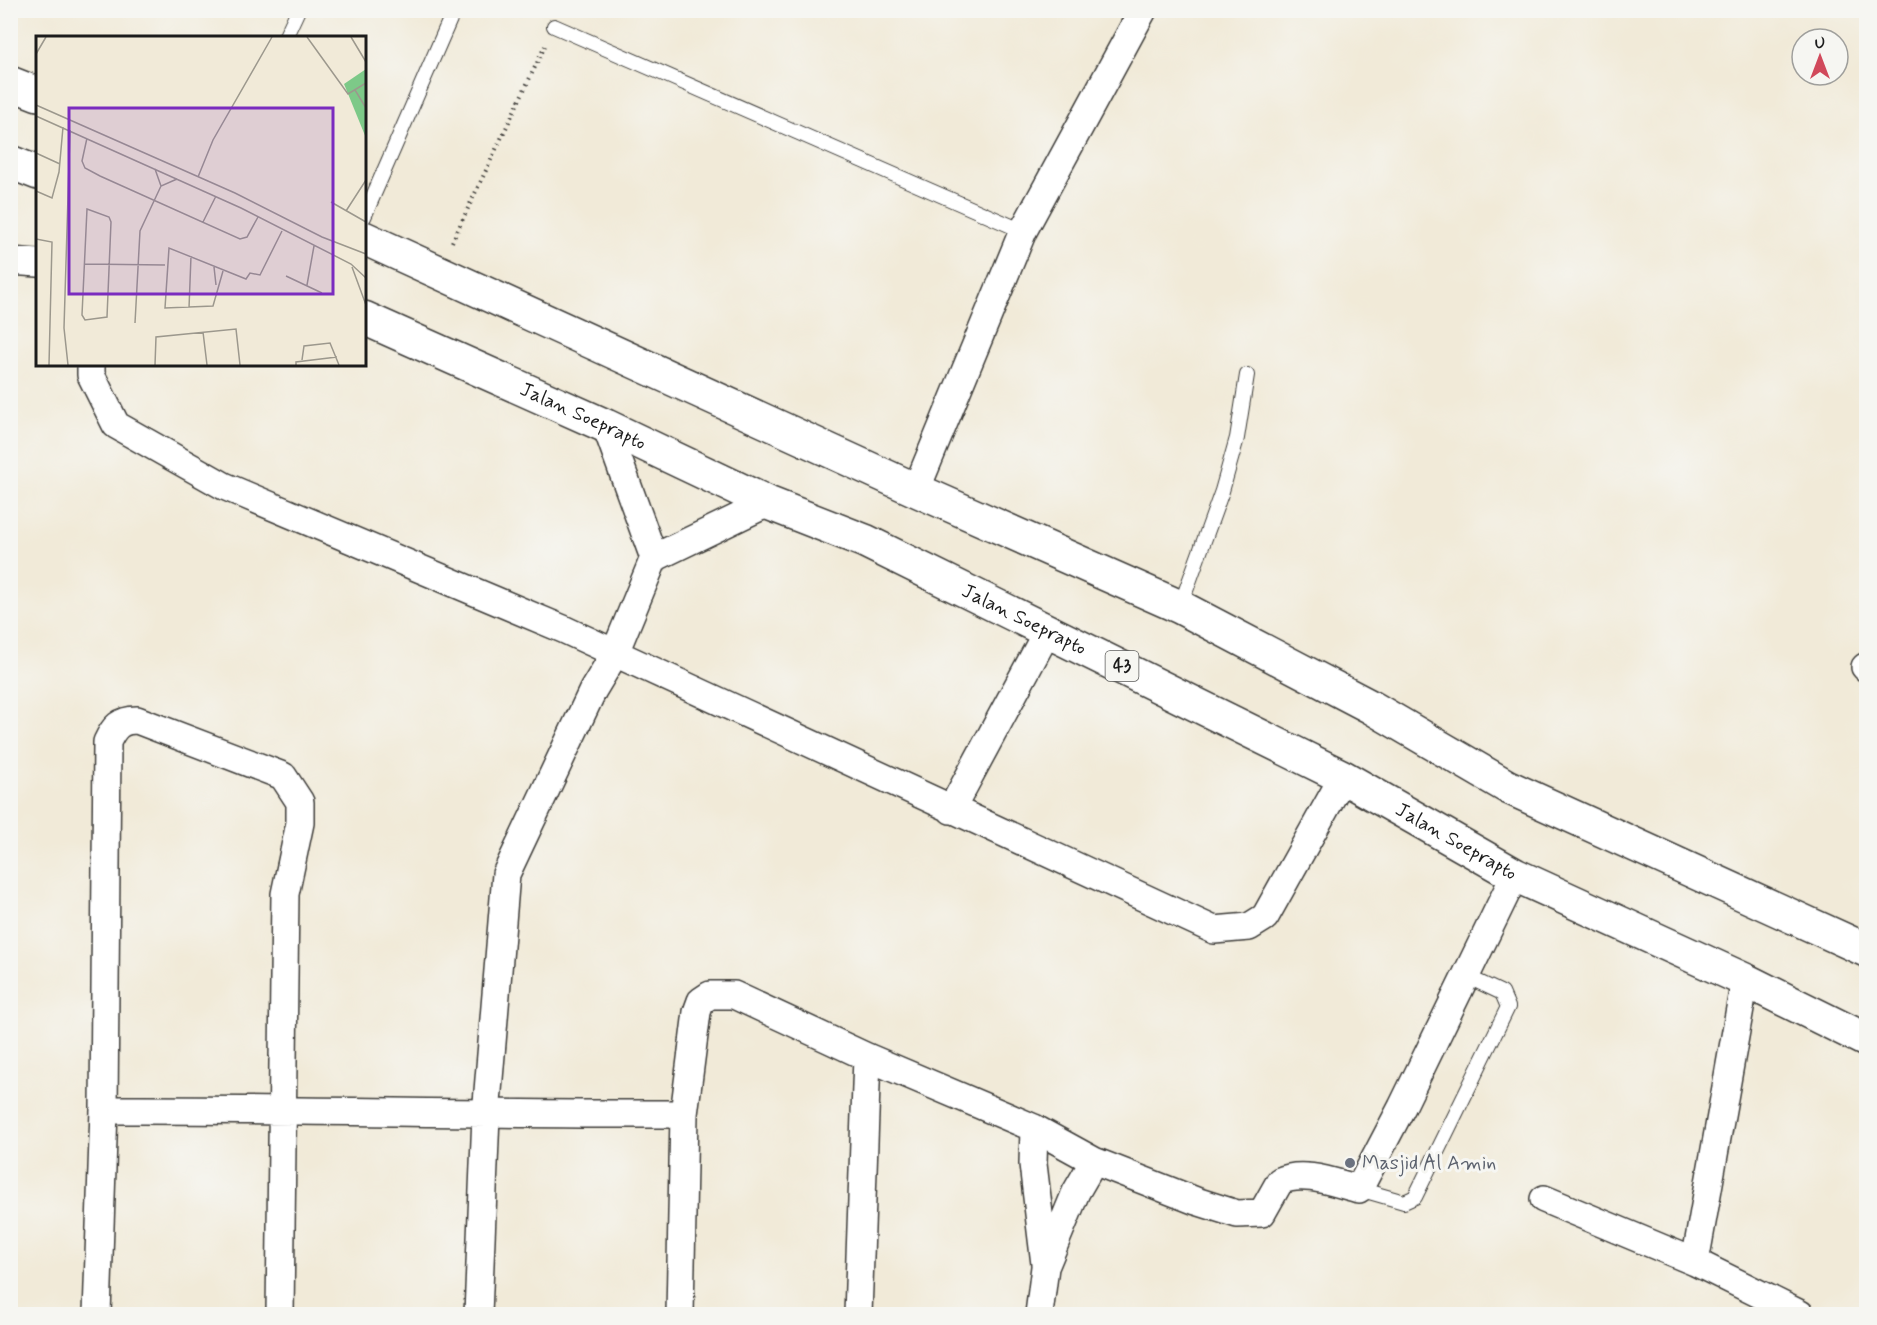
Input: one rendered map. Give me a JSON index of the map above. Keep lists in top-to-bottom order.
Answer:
{
  "streets": {
    "highway": ["Jalan Soeprapto", "43"]
  },
  "places": ["Masjid Al Amin"],
  "north": "top"
}
